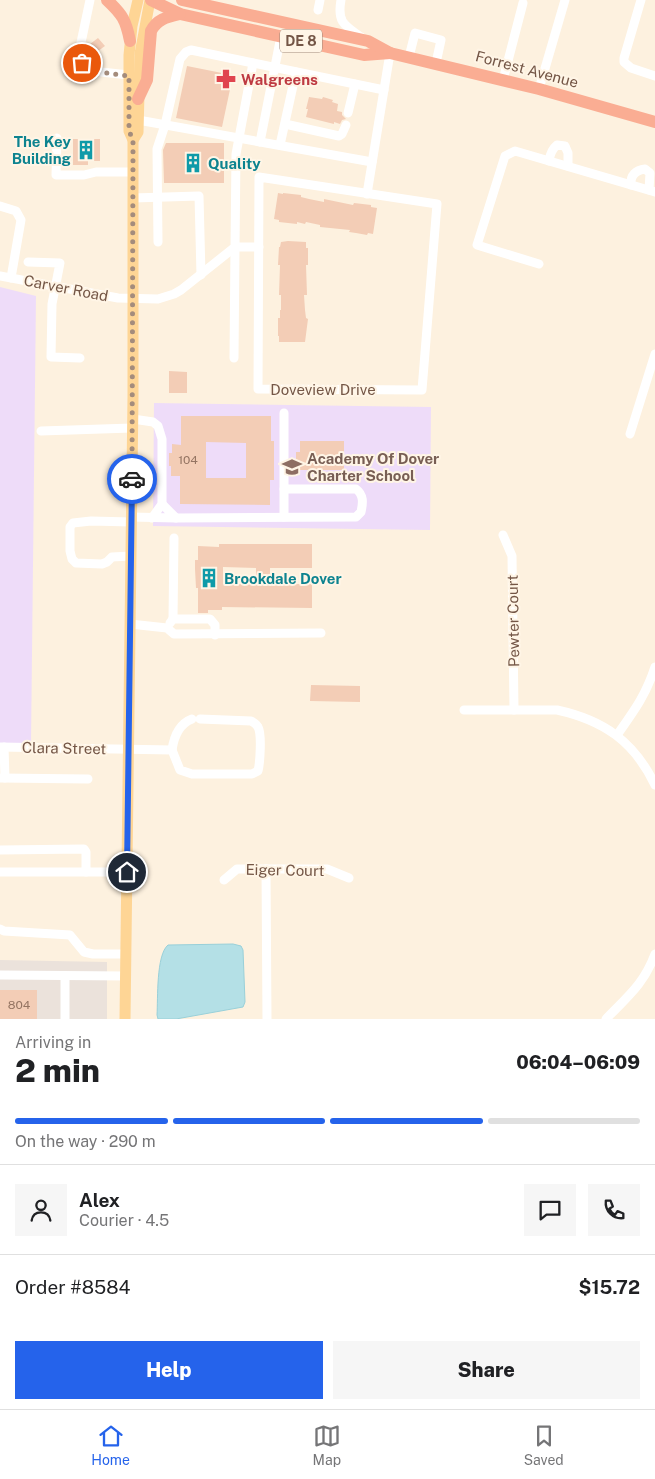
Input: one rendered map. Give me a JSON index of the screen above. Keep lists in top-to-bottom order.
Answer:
{
  "streets": {
    "highway": ["DE 8", "Forrest Avenue"],
    "street": [
      "Carver Road",
      "Doveview Drive",
      "Pewter Court",
      "Clara Street",
      "Eiger Court"
    ]
  },
  "places": {
    "pharmacy": ["Walgreens"],
    "building": ["The Key Building", "Quality", "Brookdale Dover"],
    "school or university": ["Academy Of Dover Charter School"]
  },
  "house_numbers": ["104", "804"],
  "page": {
    "heading": ["2 min", "Arriving in", "06:04–06:09"],
    "panel": [
      "Alex",
      "Courier · 4.5",
      "Order #8584",
      "$15.72"
    ],
    "bar": "On the way · 290 m",
    "buttons": ["Help", "Share"],
    "tabs": ["Home", "Map", "Saved"]
  }
}
